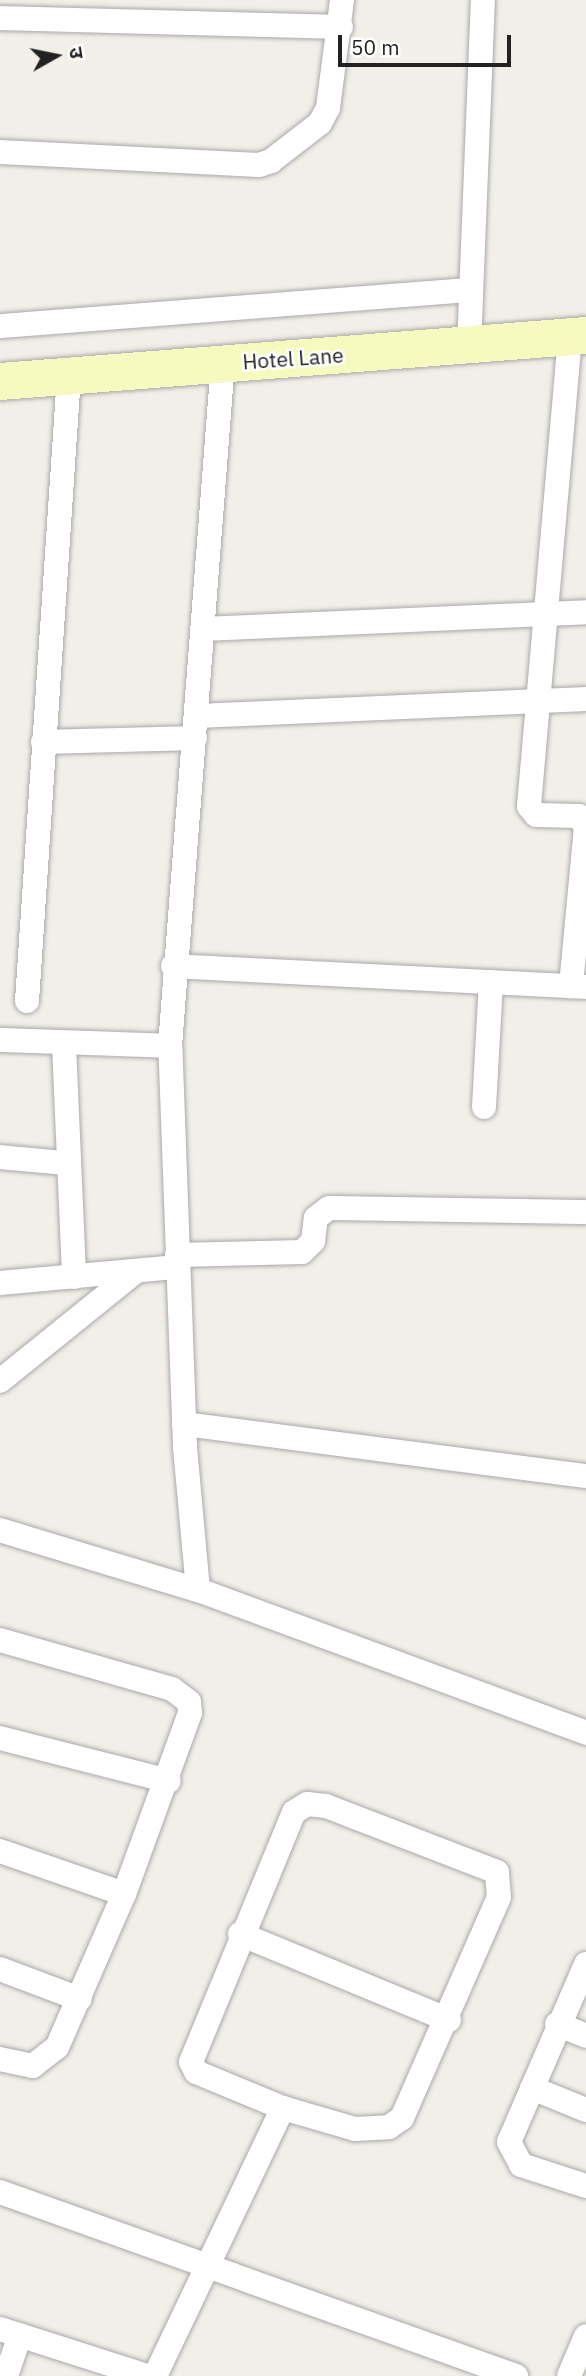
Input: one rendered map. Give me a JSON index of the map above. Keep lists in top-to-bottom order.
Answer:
{
  "streets": {
    "street": ["Hotel Lane"]
  },
  "scale_bar": "50 m",
  "north": "right"
}
